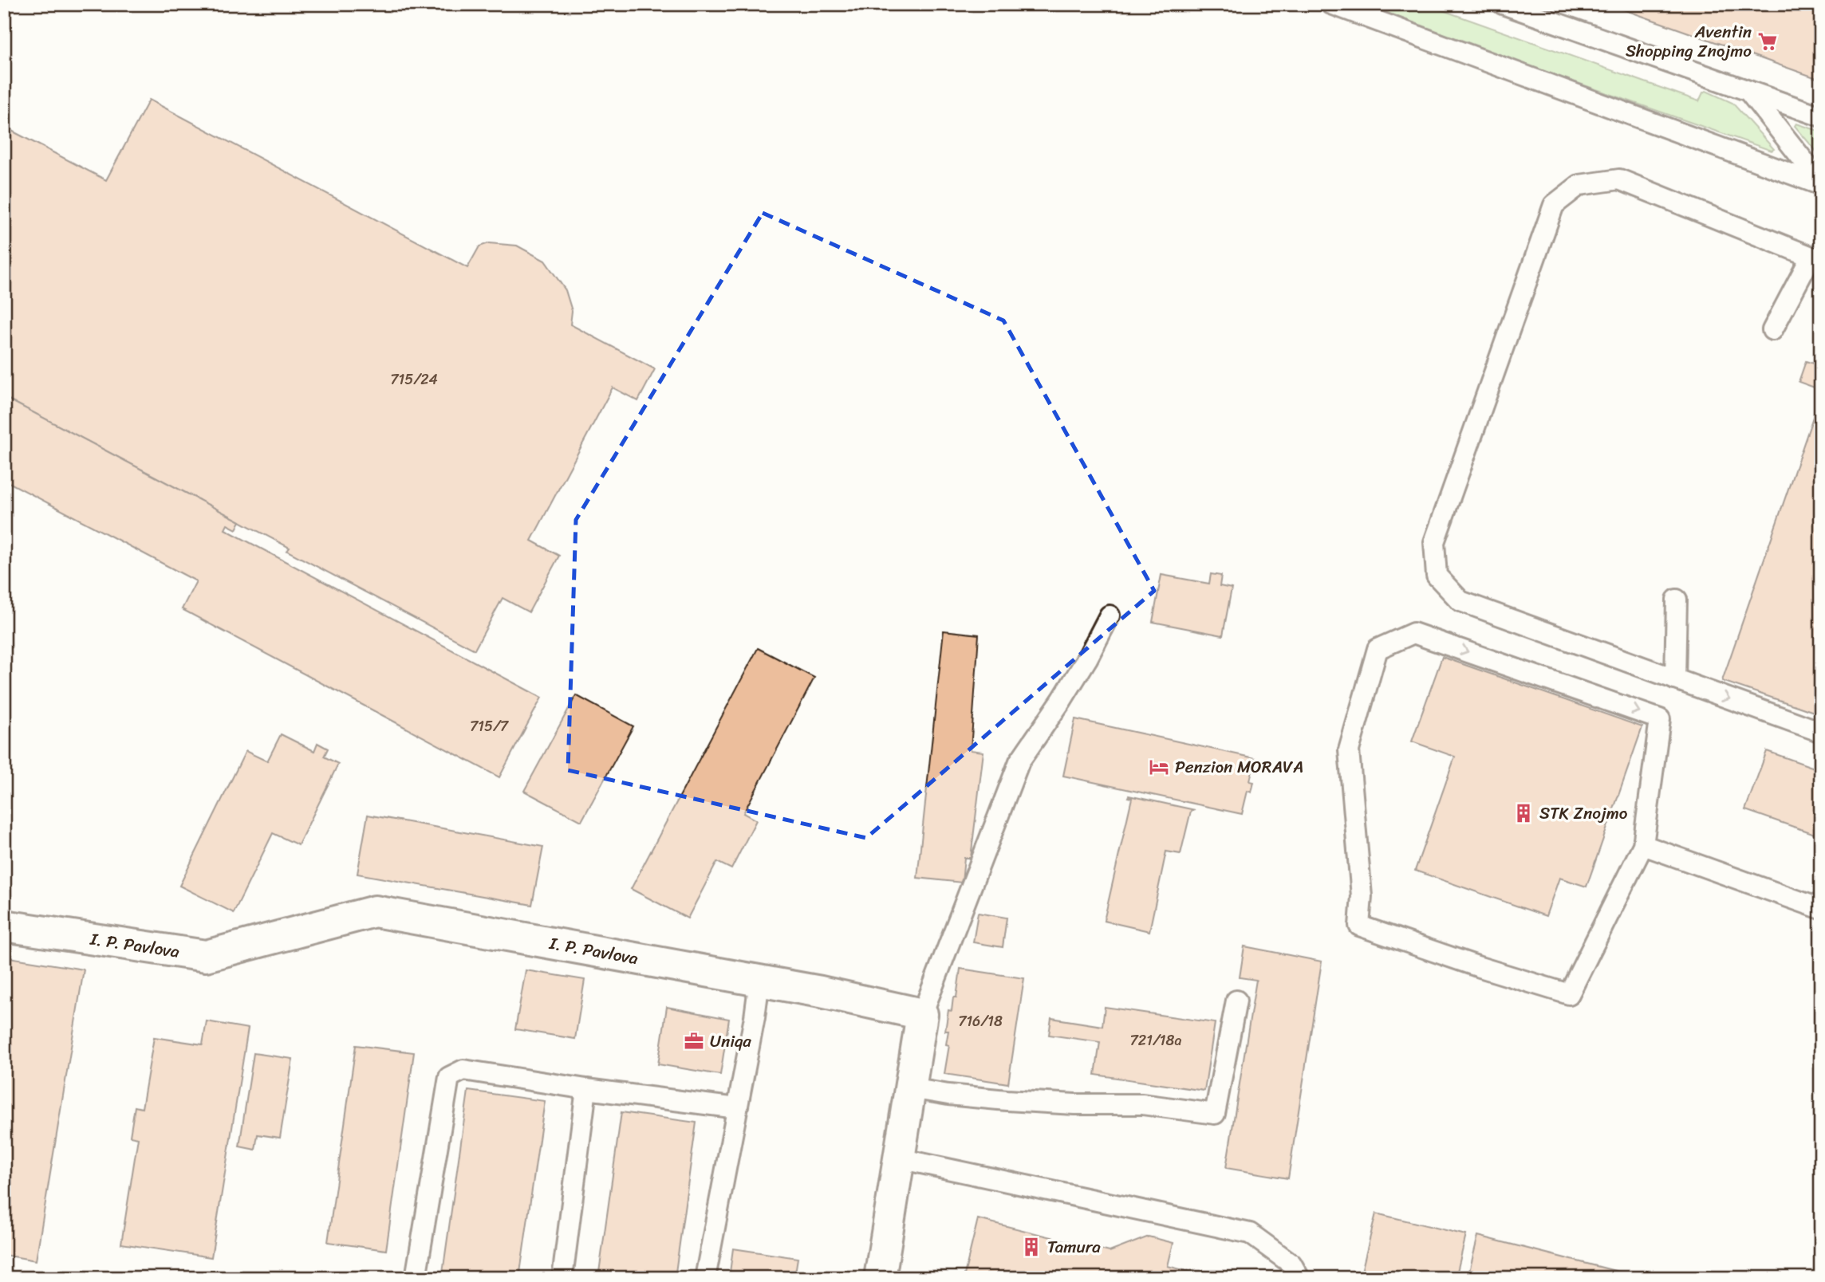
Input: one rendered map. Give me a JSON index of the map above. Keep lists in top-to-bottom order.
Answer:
{
  "streets": {
    "street": ["I. P. Pavlova"]
  },
  "places": {
    "supermarket": ["Aventin Shopping Znojmo"],
    "hotel": ["Penzion MORAVA"],
    "building": ["STK Znojmo", "Tamura"],
    "office": ["Uniqa"]
  },
  "house_numbers": [
    "715/24",
    "715/7",
    "716/18",
    "721/18a"
  ]
}
